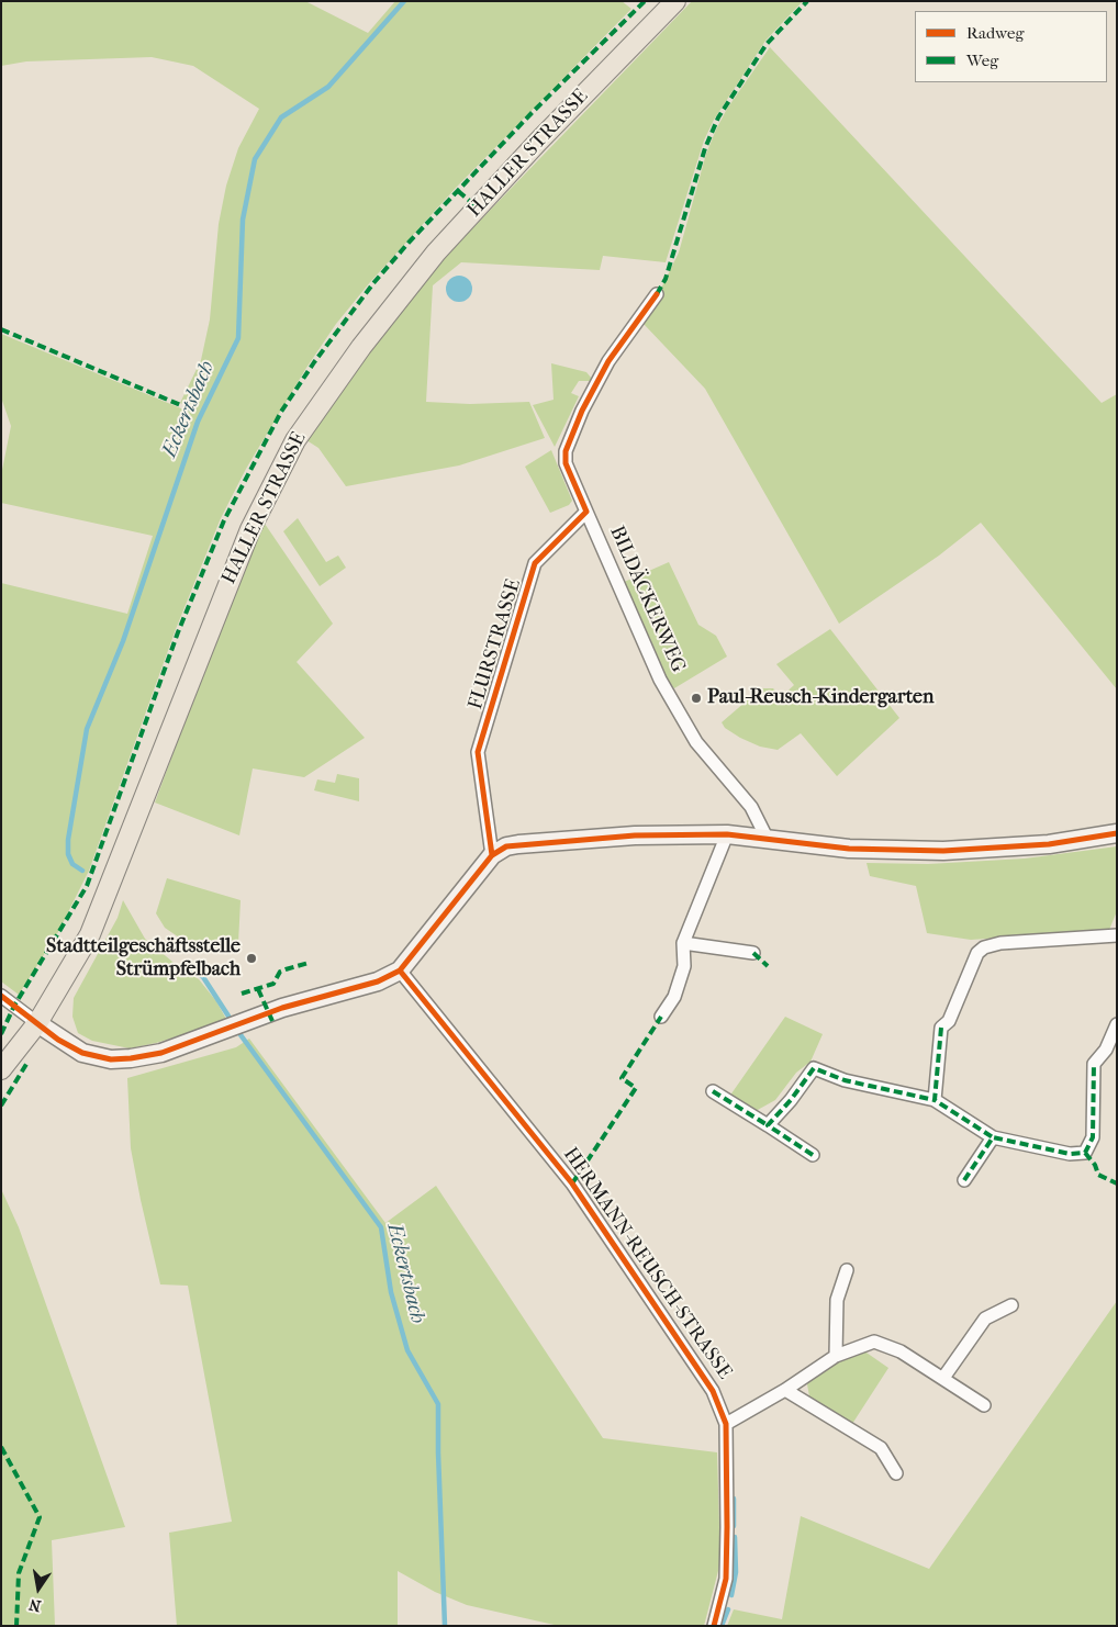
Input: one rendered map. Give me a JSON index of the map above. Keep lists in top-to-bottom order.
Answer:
{
  "streets": {
    "main road": ["HALLER STRASSE"],
    "street": ["BILDÄCKERWEG", "FLURSTRASSE", "HERMANN-REUSCH-STRASSE"]
  },
  "crossings": [
    ["BILDÄCKERWEG", "FLURSTRASSE"]
  ],
  "water": ["Eckertsbach"],
  "places": ["Paul-Reusch-Kindergarten", "Stadtteilgeschäftsstelle Strümpfelbach"],
  "legend": ["Radweg", "Weg"],
  "north": "bottom"
}
